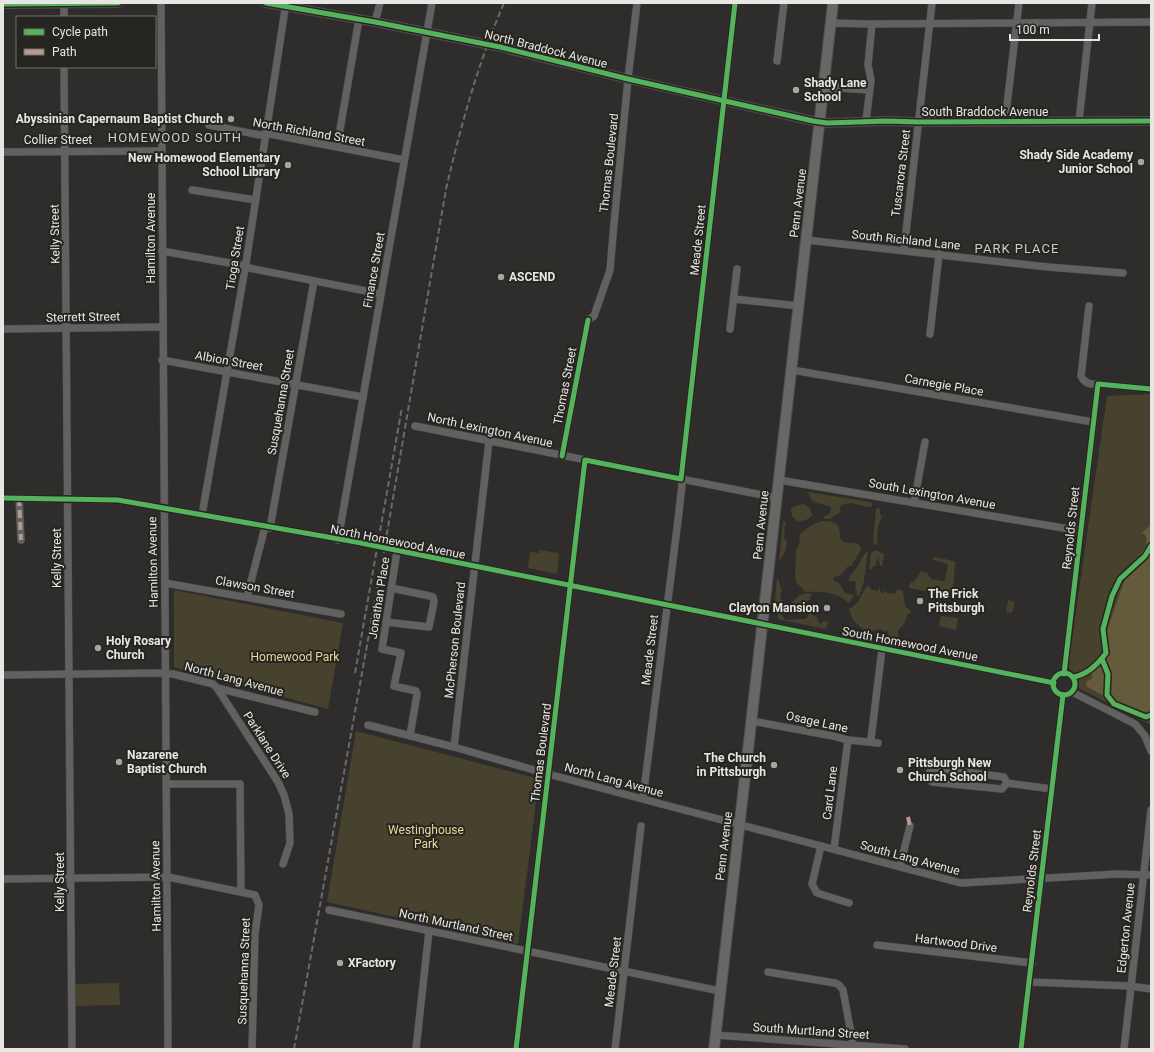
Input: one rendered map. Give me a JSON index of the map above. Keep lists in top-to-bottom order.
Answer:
{
  "streets": {
    "highway": ["Penn Avenue"],
    "main road": ["North Braddock Avenue", "South Braddock Avenue"],
    "street": [
      "North Richland Street",
      "Collier Street",
      "Thomas Boulevard",
      "Tuscarora Street",
      "Kelly Street",
      "Hamilton Avenue",
      "Meade Street",
      "South Richland Lane",
      "Tioga Street",
      "Finance Street",
      "Sterrett Street",
      "Albion Street",
      "Carnegie Place",
      "Thomas Street",
      "Susquehanna Street",
      "North Lexington Avenue",
      "South Lexington Avenue",
      "Reynolds Street",
      "North Homewood Avenue",
      "Clawson Street",
      "Jonathan Place",
      "McPherson Boulevard",
      "South Homewood Avenue",
      "North Lang Avenue",
      "Osage Lane",
      "Parklane Drive",
      "Card Lane",
      "South Lang Avenue",
      "North Murtland Street",
      "Edgerton Avenue",
      "Hartwood Drive",
      "South Murtland Street"
    ]
  },
  "crossings": [
    ["North Braddock Avenue", "South Braddock Avenue"],
    ["North Braddock Avenue", "Thomas Boulevard"],
    ["North Braddock Avenue", "Penn Avenue"],
    ["North Braddock Avenue", "Meade Street"],
    ["North Braddock Avenue", "Tioga Street"],
    ["North Braddock Avenue", "Finance Street"],
    ["South Braddock Avenue", "Tuscarora Street"],
    ["South Braddock Avenue", "Penn Avenue"],
    ["North Richland Street", "Tioga Street"],
    ["North Richland Street", "Finance Street"],
    ["Collier Street", "Kelly Street"],
    ["Collier Street", "Hamilton Avenue"],
    ["Thomas Boulevard", "Thomas Street"],
    ["Thomas Boulevard", "North Lexington Avenue"],
    ["Thomas Boulevard", "North Homewood Avenue"],
    ["Thomas Boulevard", "North Lang Avenue"],
    ["Thomas Boulevard", "North Murtland Street"],
    ["Tuscarora Street", "South Richland Lane"],
    ["Penn Avenue", "South Richland Lane"],
    ["Penn Avenue", "Carnegie Place"],
    ["Penn Avenue", "North Lexington Avenue"],
    ["Penn Avenue", "South Lexington Avenue"],
    ["Penn Avenue", "North Homewood Avenue"],
    ["Penn Avenue", "South Homewood Avenue"],
    ["Penn Avenue", "North Lang Avenue"],
    ["Penn Avenue", "Osage Lane"],
    ["Penn Avenue", "South Lang Avenue"],
    ["Penn Avenue", "North Murtland Street"],
    ["Penn Avenue", "South Murtland Street"],
    ["Kelly Street", "Sterrett Street"],
    ["Kelly Street", "North Homewood Avenue"],
    ["Kelly Street", "North Lang Avenue"],
    ["Hamilton Avenue", "Sterrett Street"],
    ["Hamilton Avenue", "Albion Street"],
    ["Hamilton Avenue", "North Homewood Avenue"],
    ["Hamilton Avenue", "Clawson Street"],
    ["Hamilton Avenue", "North Lang Avenue"],
    ["Meade Street", "North Lexington Avenue"],
    ["Meade Street", "North Homewood Avenue"],
    ["Meade Street", "North Lang Avenue"],
    ["Meade Street", "North Murtland Street"],
    ["Tioga Street", "Albion Street"],
    ["Tioga Street", "North Homewood Avenue"],
    ["Finance Street", "Albion Street"],
    ["Finance Street", "North Homewood Avenue"],
    ["Albion Street", "Susquehanna Street"],
    ["Carnegie Place", "Reynolds Street"],
    ["Thomas Street", "North Lexington Avenue"],
    ["Susquehanna Street", "North Homewood Avenue"],
    ["Susquehanna Street", "Clawson Street"],
    ["North Lexington Avenue", "McPherson Boulevard"],
    ["South Lexington Avenue", "Reynolds Street"],
    ["Reynolds Street", "South Homewood Avenue"],
    ["Reynolds Street", "South Lang Avenue"],
    ["Reynolds Street", "Hartwood Drive"],
    ["North Homewood Avenue", "Jonathan Place"],
    ["North Homewood Avenue", "McPherson Boulevard"],
    ["North Homewood Avenue", "South Homewood Avenue"],
    ["Jonathan Place", "North Lang Avenue"],
    ["McPherson Boulevard", "North Lang Avenue"],
    ["North Lang Avenue", "Parklane Drive"],
    ["North Lang Avenue", "South Lang Avenue"],
    ["Osage Lane", "Card Lane"],
    ["Card Lane", "South Lang Avenue"],
    ["South Lang Avenue", "Edgerton Avenue"]
  ],
  "districts": ["HOMEWOOD SOUTH", "PARK PLACE"],
  "parks": ["Homewood Park", "Westinghouse Park"],
  "places": [
    "Shady Lane School",
    "Abyssinian Capernaum Baptist Church",
    "Shady Side Academy Junior School",
    "New Homewood Elementary School Library",
    "ASCEND",
    "The Frick Pittsburgh",
    "Clayton Mansion",
    "Holy Rosary Church",
    "Nazarene Baptist Church",
    "The Church in Pittsburgh",
    "Pittsburgh New Church School",
    "XFactory"
  ],
  "legend": ["Cycle path", "Path"],
  "scale_bar": "100 m"
}
